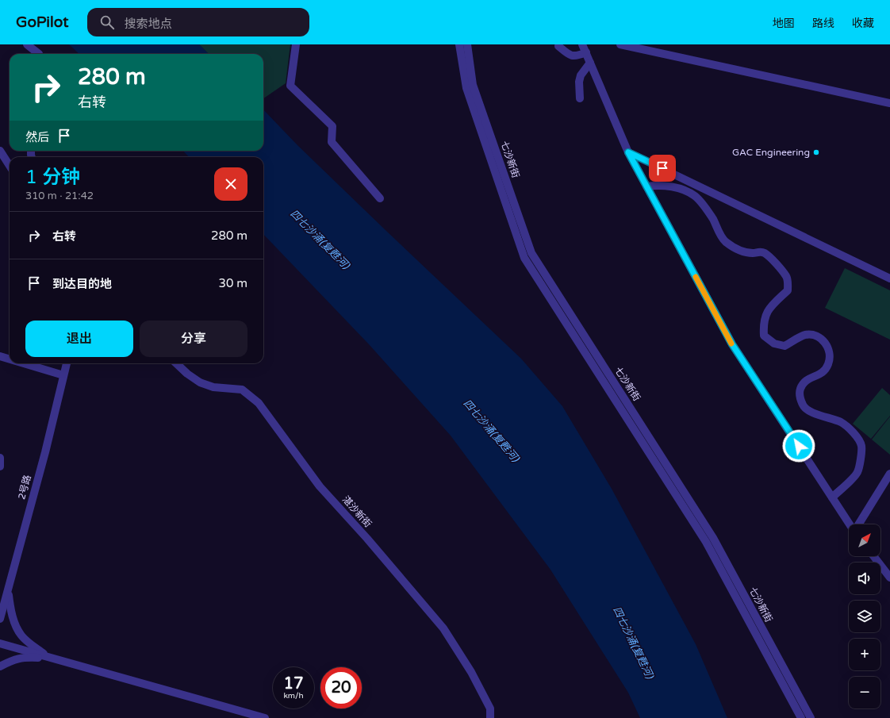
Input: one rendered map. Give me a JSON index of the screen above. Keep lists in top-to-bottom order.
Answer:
{
  "streets": {
    "street": ["七沙新街", "2号路", "湛沙新街"]
  },
  "water": ["四七沙涌(复甦河)"],
  "places": ["GAC Engineering"],
  "north": "top right",
  "page": {
    "header": "GoPilot",
    "search": "搜索地点",
    "nav": ["地图", "路线", "收藏"],
    "turn": ["280 m", "右转"],
    "then": "然后",
    "heading": ["1 分钟", "310 m · 21:42"],
    "list": [
      {
        "name": "右转",
        "value": "280 m"
      },
      {
        "name": "到达目的地",
        "value": "30 m"
      }
    ],
    "buttons": ["退出", "分享"],
    "map_buttons": ["+", "−"],
    "speed": "17 km/h",
    "limit": "20"
  }
}
